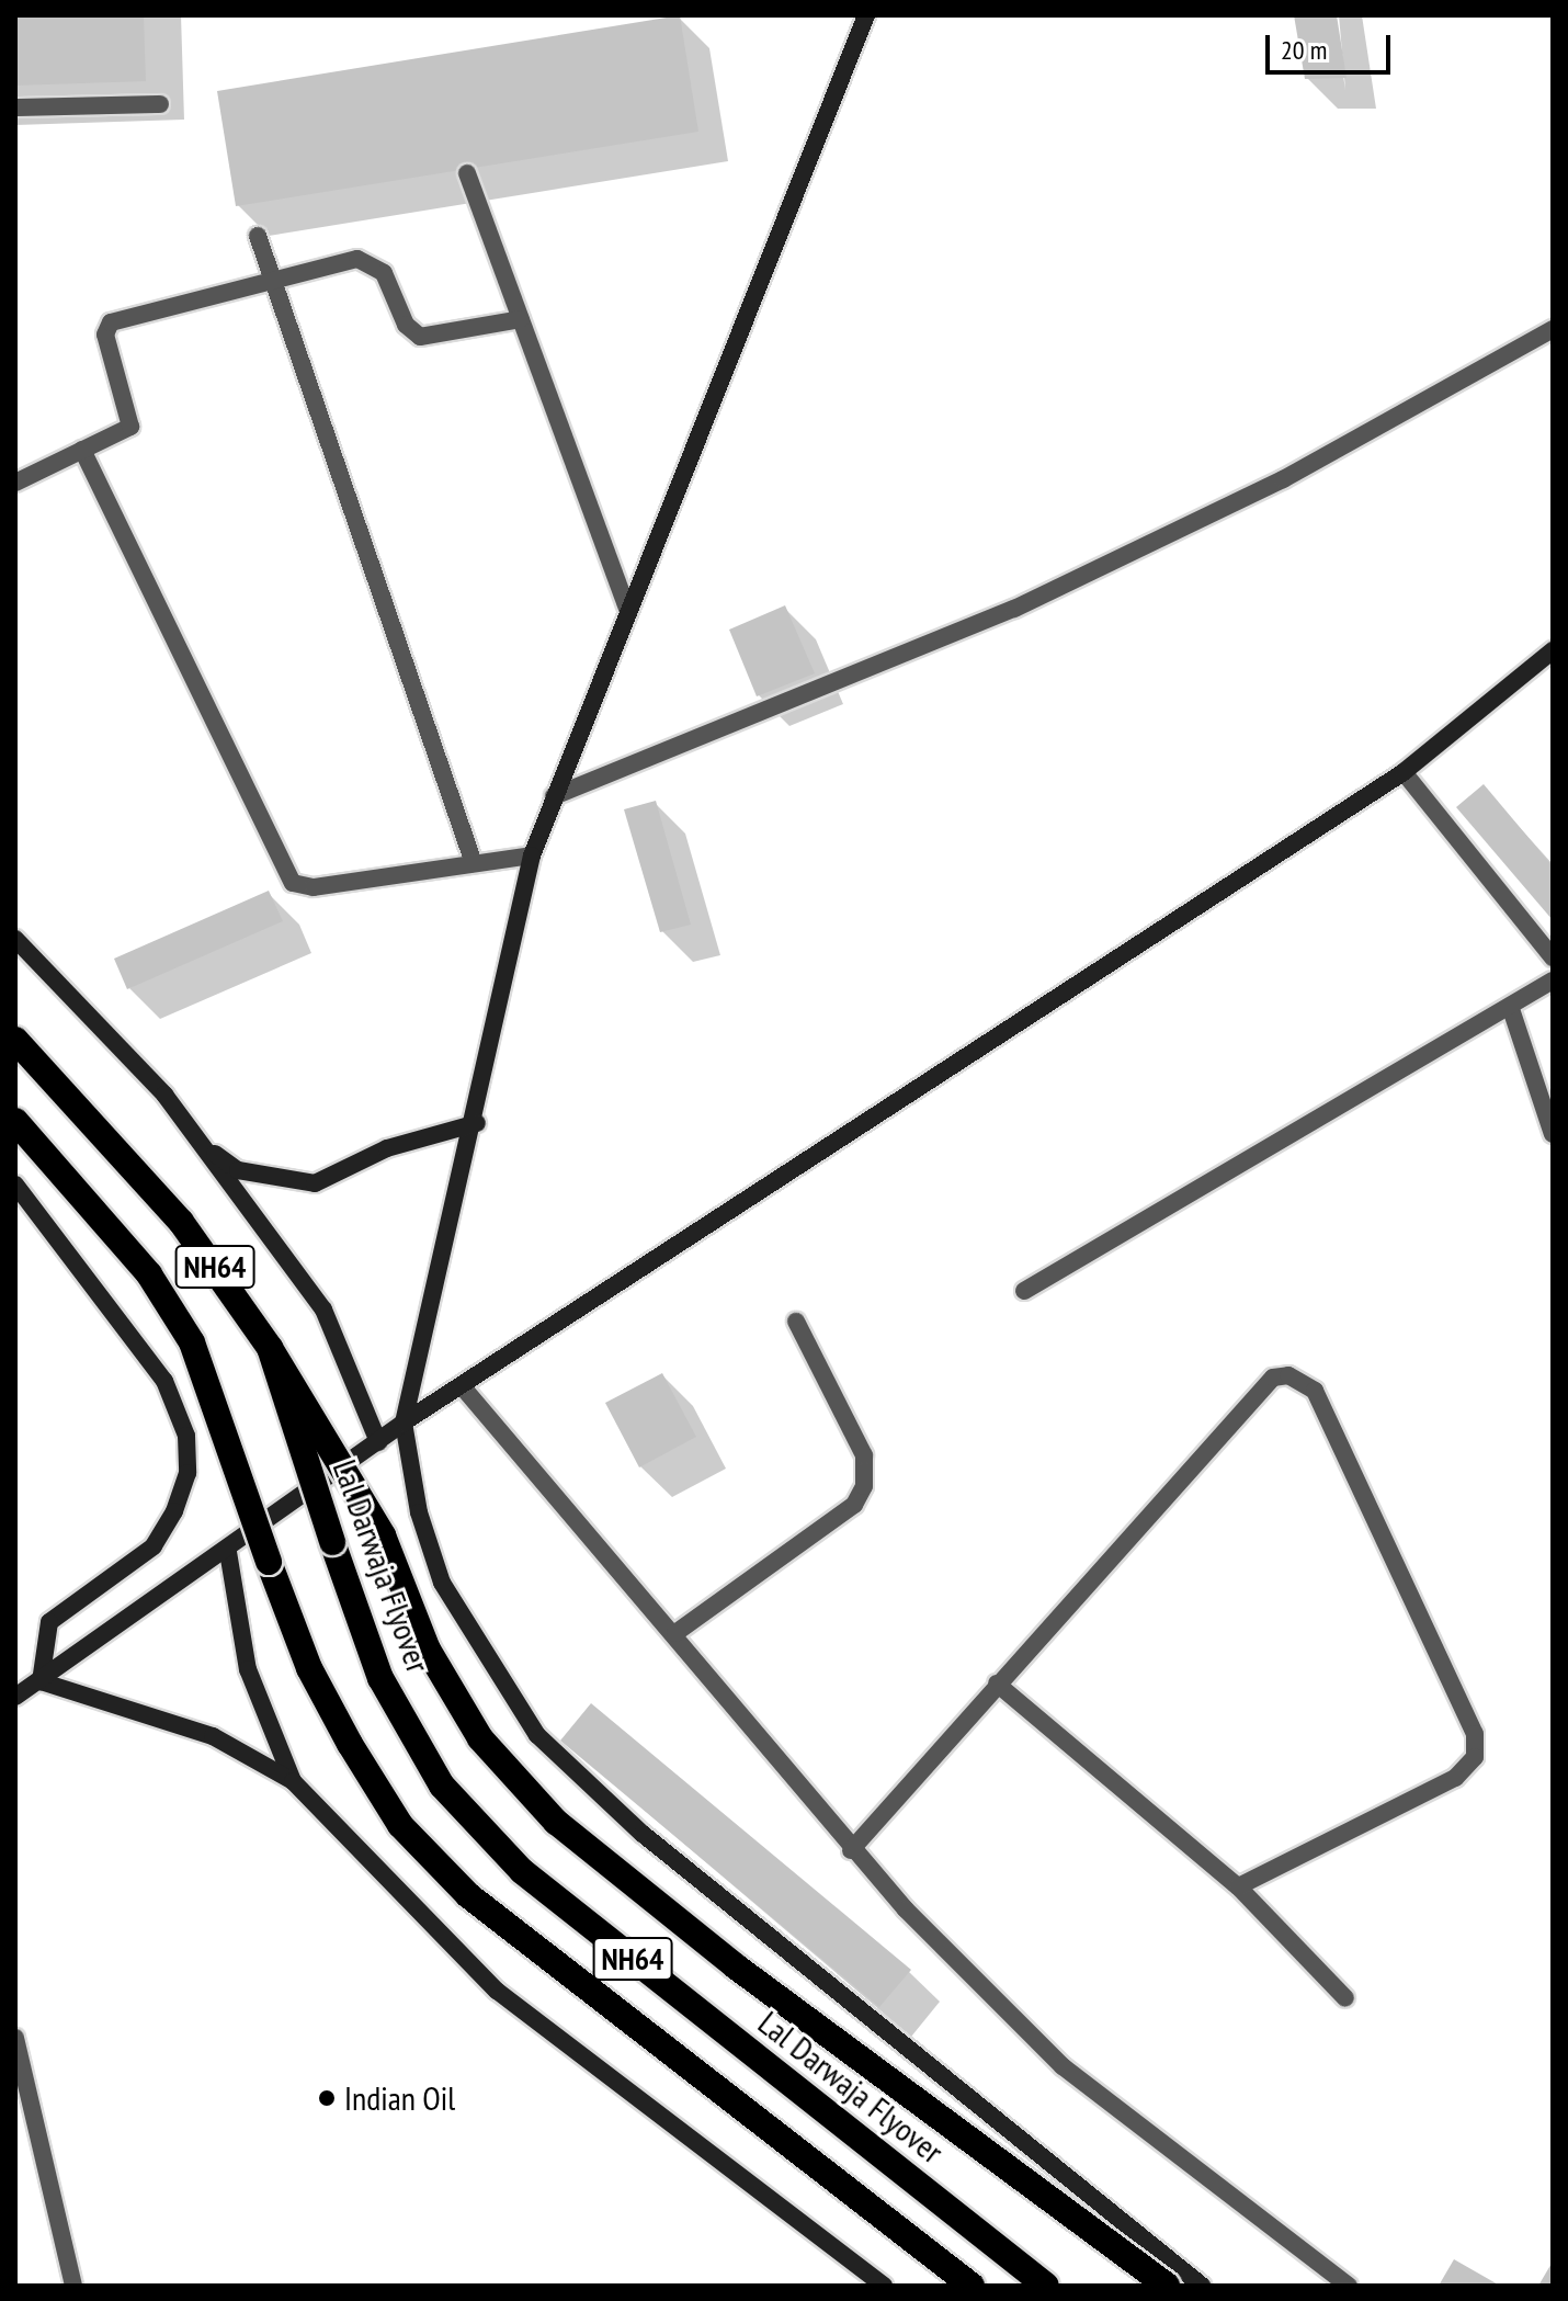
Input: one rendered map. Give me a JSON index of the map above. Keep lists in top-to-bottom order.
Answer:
{
  "streets": {
    "highway": ["NH64", "Lal Darwaja Flyover"]
  },
  "places": ["Indian Oil"],
  "scale_bar": "20 m"
}
